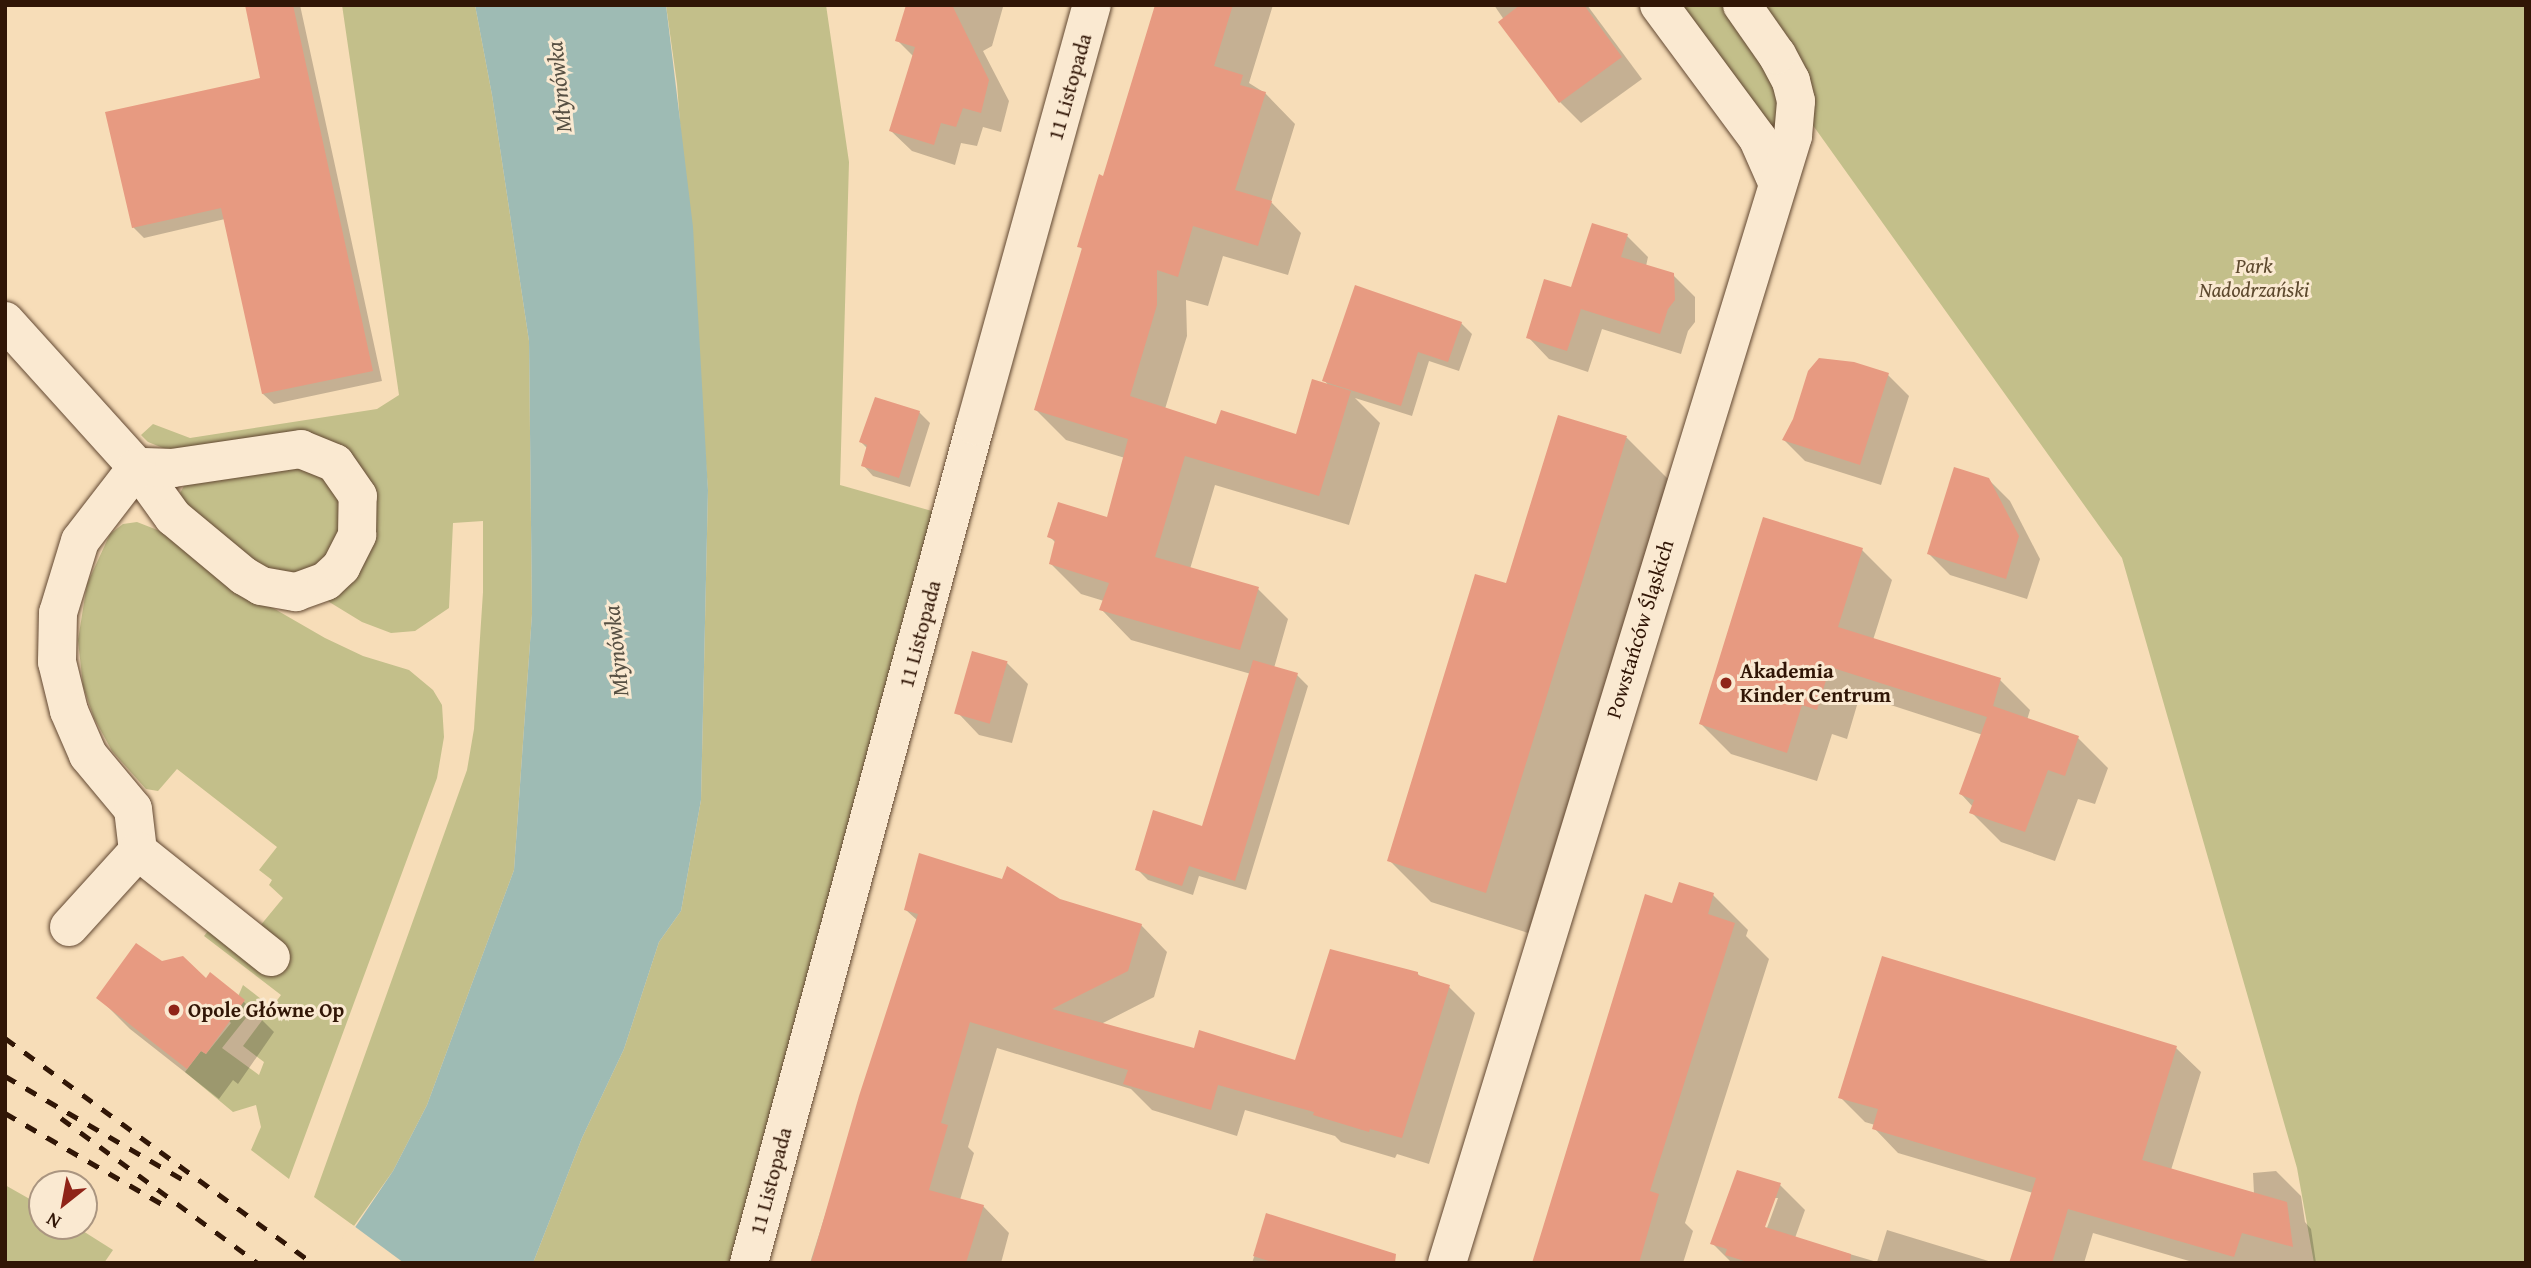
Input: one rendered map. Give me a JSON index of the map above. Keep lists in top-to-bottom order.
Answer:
{
  "streets": {
    "street": ["11 Listopada", "Powstańców Śląskich"]
  },
  "water": ["Młynówka"],
  "parks": ["Park Nadodrzański"],
  "places": ["Akademia Kinder Centrum", "Opole Główne Op"],
  "north": "bottom left"
}
